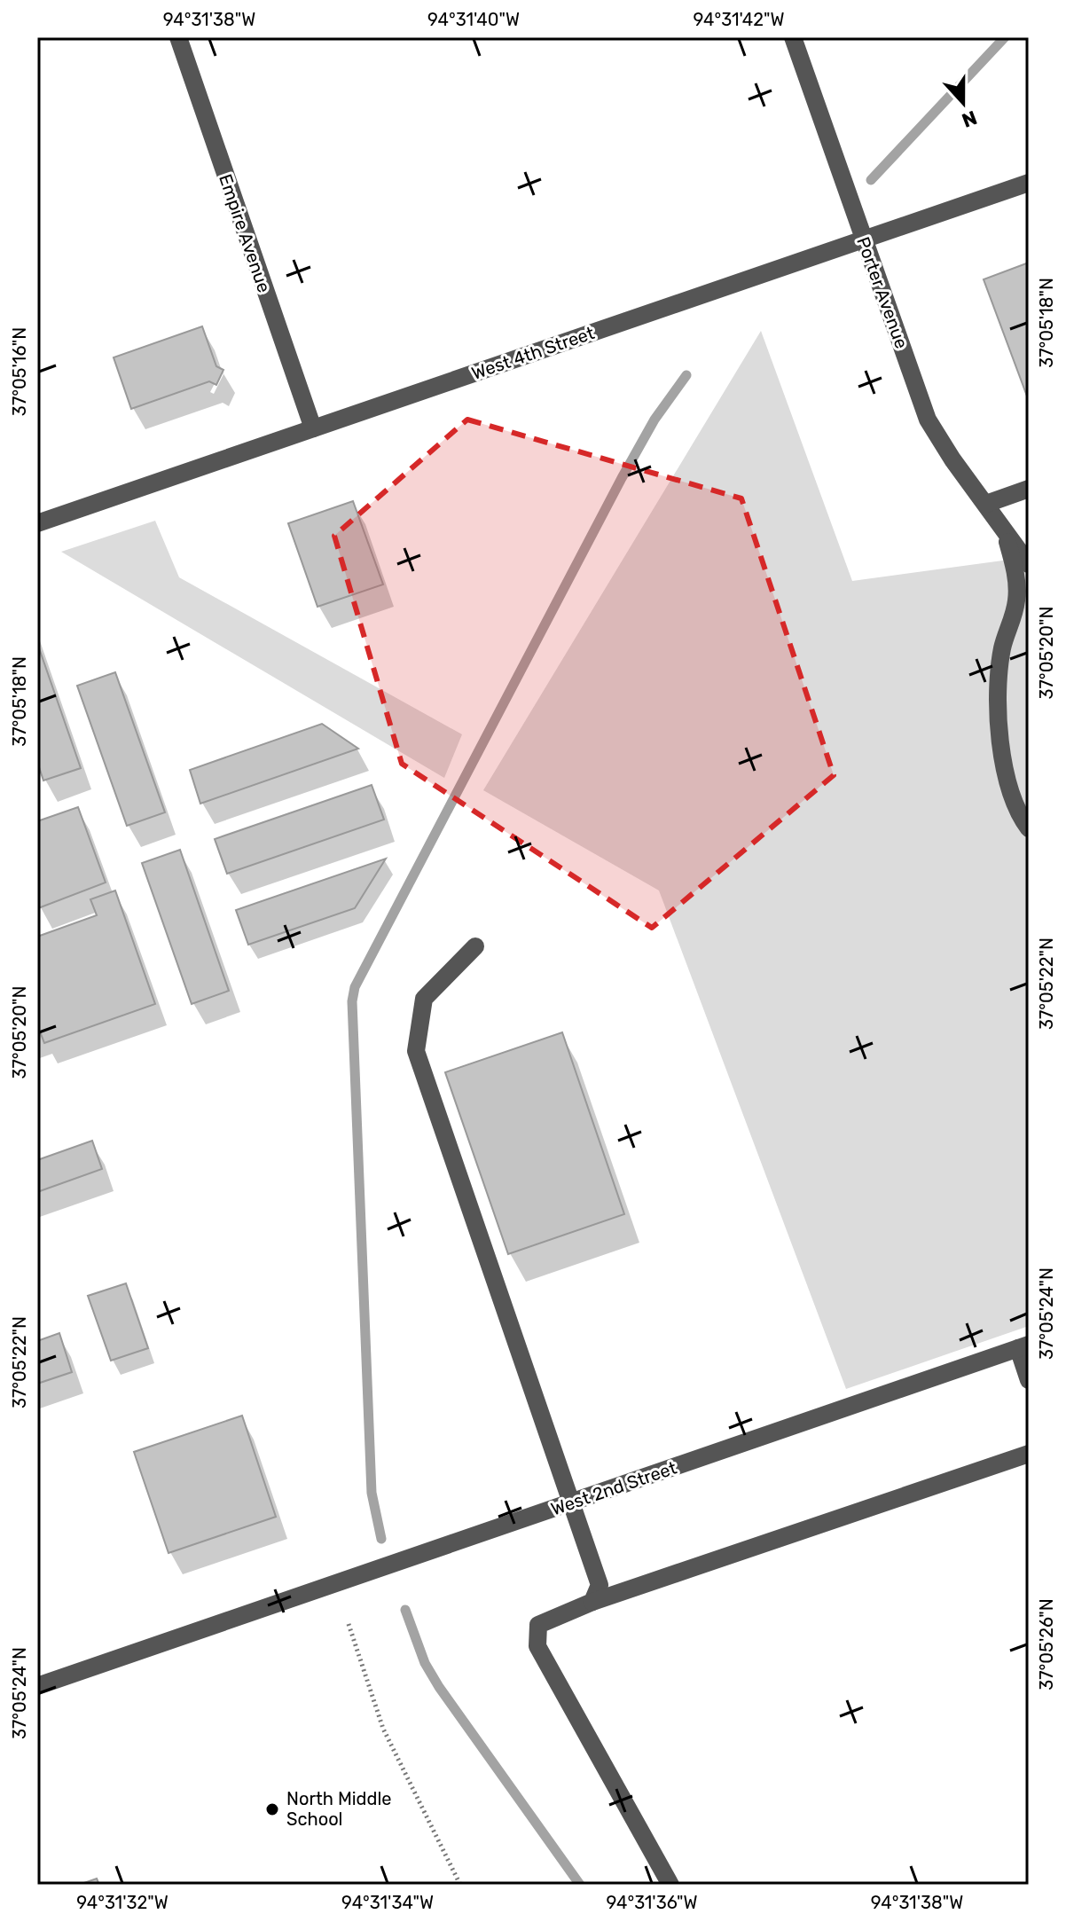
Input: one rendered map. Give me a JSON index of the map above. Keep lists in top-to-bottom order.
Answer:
{
  "streets": {
    "street": [
      "Empire Avenue",
      "Porter Avenue",
      "West 4th Street",
      "West 2nd Street"
    ]
  },
  "crossings": [
    ["Empire Avenue", "West 4th Street"],
    ["Porter Avenue", "West 4th Street"]
  ],
  "places": ["North Middle School"],
  "north": "bottom",
  "coordinates": [
    "94°31'38\"W",
    "94°31'40\"W",
    "94°31'42\"W",
    "37°05'18\"N",
    "37°05'16\"N",
    "37°05'20\"N",
    "37°05'22\"N",
    "37°05'24\"N",
    "37°05'26\"N",
    "94°31'32\"W",
    "94°31'34\"W",
    "94°31'36\"W"
  ]
}
